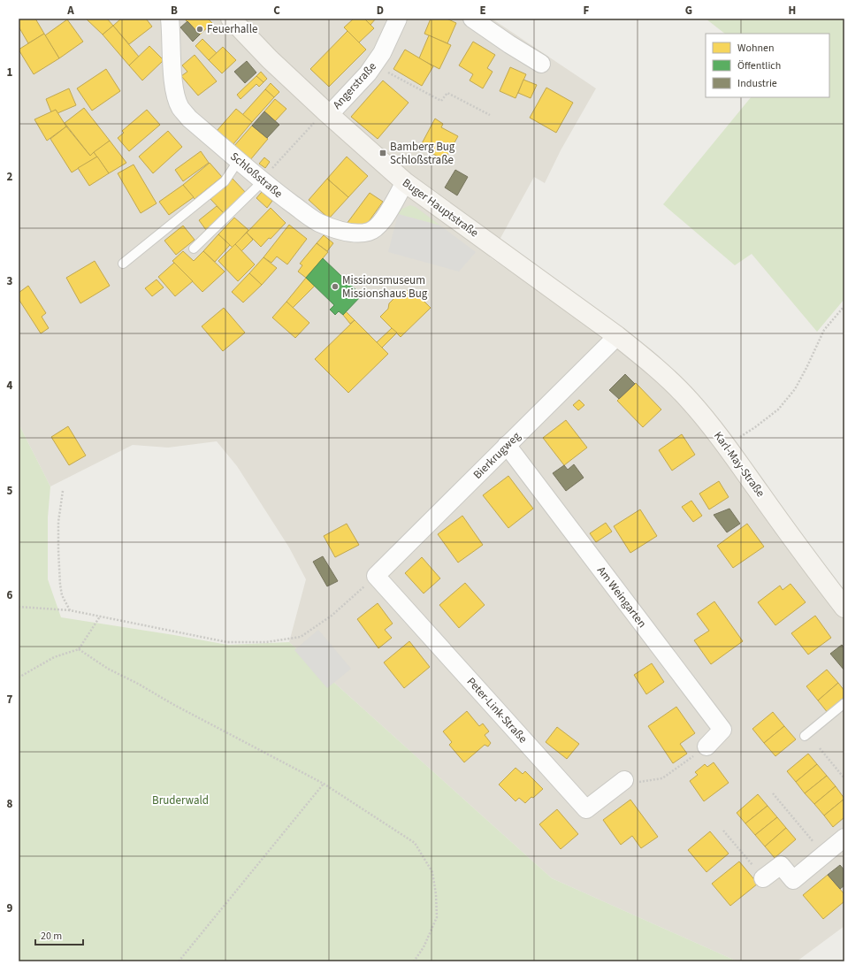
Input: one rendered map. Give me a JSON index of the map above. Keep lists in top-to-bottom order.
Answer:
{
  "streets": {
    "street": [
      "Angerstraße",
      "Schloßstraße",
      "Buger Hauptstraße",
      "Bierkrugweg",
      "Karl-May-Straße",
      "Am Weingarten",
      "Peter-Link-Straße"
    ]
  },
  "crossings": [
    ["Angerstraße", "Buger Hauptstraße"],
    ["Schloßstraße", "Buger Hauptstraße"],
    ["Buger Hauptstraße", "Bierkrugweg"],
    ["Buger Hauptstraße", "Karl-May-Straße"],
    ["Bierkrugweg", "Karl-May-Straße"],
    ["Bierkrugweg", "Am Weingarten"],
    ["Bierkrugweg", "Peter-Link-Straße"]
  ],
  "parks": ["Bruderwald"],
  "places": {
    "other": ["Feuerhalle", "Missionsmuseum Missionshaus Bug"],
    "transit": ["Bamberg Bug Schloßstraße"]
  },
  "legend": ["Wohnen", "Öffentlich", "Industrie"],
  "scale_bar": "20 m",
  "grid": {
    "columns": [
      "A",
      "B",
      "C",
      "D",
      "E",
      "F",
      "G",
      "H"
    ],
    "rows": [
      "1",
      "2",
      "3",
      "4",
      "5",
      "6",
      "7",
      "8",
      "9"
    ]
  }
}
